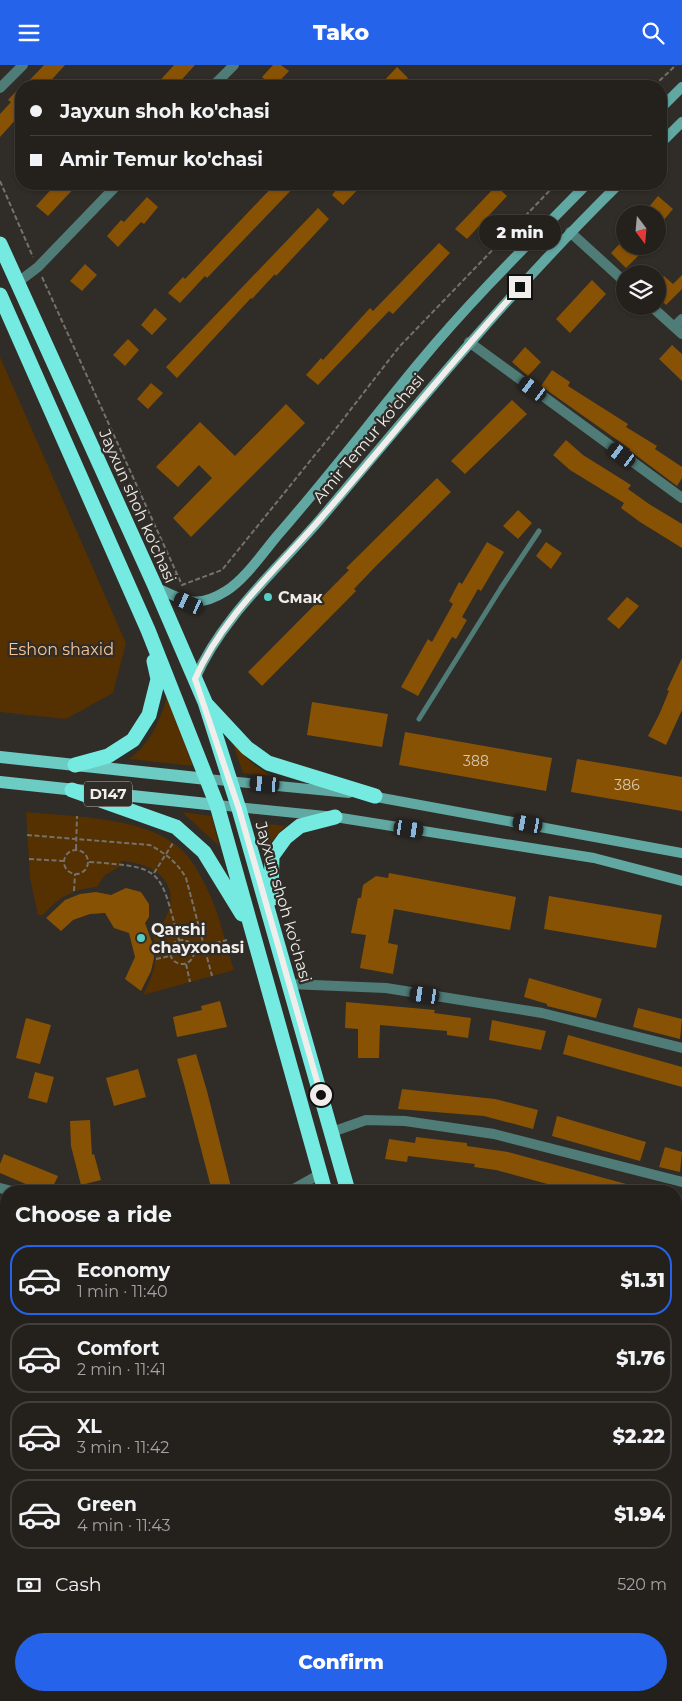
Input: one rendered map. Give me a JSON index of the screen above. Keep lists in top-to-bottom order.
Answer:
{
  "streets": {
    "highway": ["Jayxun shoh ko'chasi"],
    "main road": ["Amir Temur ko'chasi", "D147"]
  },
  "crossings": [
    ["Amir Temur ko'chasi", "Jayxun shoh ko'chasi"]
  ],
  "parks": ["Eshon shaxid"],
  "places": ["Смак", "Qarshi chayxonasi"],
  "house_numbers": ["388", "386"],
  "north": "bottom",
  "page": {
    "header": "Tako",
    "banner": ["Jayxun shoh ko'chasi", "Amir Temur ko'chasi"],
    "bubble": "2 min",
    "heading": "Choose a ride",
    "list": [
      {
        "name": "Economy",
        "note": "1 min · 11:40",
        "value": "$1.31"
      },
      {
        "name": "Comfort",
        "note": "2 min · 11:41",
        "value": "$1.76"
      },
      {
        "name": "XL",
        "note": "3 min · 11:42",
        "value": "$2.22"
      },
      {
        "name": "Green",
        "note": "4 min · 11:43",
        "value": "$1.94"
      }
    ],
    "pay": ["Cash", "520 m"],
    "buttons": "Confirm"
  }
}
